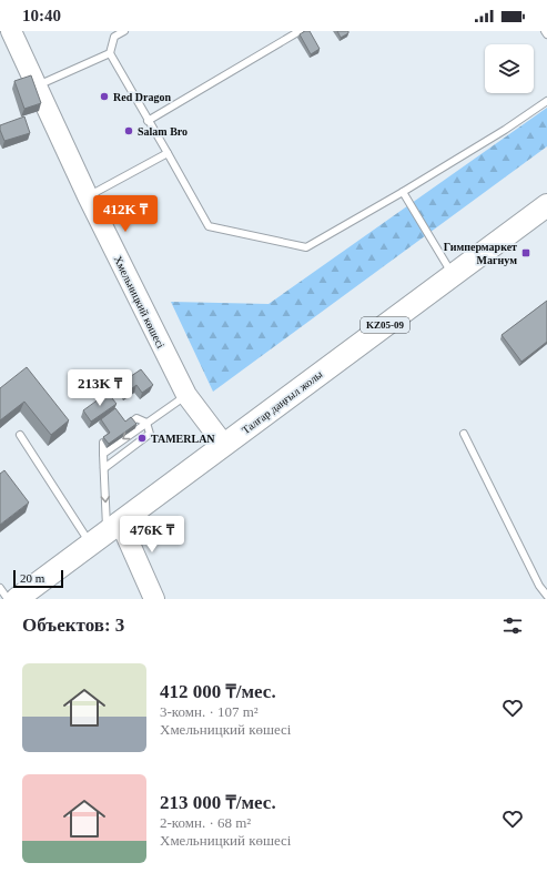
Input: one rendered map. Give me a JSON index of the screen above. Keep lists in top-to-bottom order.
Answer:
{
  "streets": {
    "main road": ["KZ05-09", "Талғар даңғыл жолы"],
    "street": ["Хмельницкий көшесі"]
  },
  "crossings": [
    ["Хмельницкий көшесі", "Талғар даңғыл жолы"]
  ],
  "places": {
    "other": ["Red Dragon", "Salam Bro", "TAMERLAN"],
    "transit": ["Гимпермаркет Магнум"]
  },
  "scale_bar": "20 m",
  "page": {
    "status": "10:40",
    "price": ["412K ₸", "213K ₸", "476K ₸"],
    "scale": "20 m",
    "heading": "Объектов: 3",
    "list": [
      {
        "name": "412 000 ₸/мес.",
        "note": "3-комн. · 107 m² · Хмельницкий көшесі"
      },
      {
        "name": "213 000 ₸/мес.",
        "note": "2-комн. · 68 m² · Хмельницкий көшесі"
      }
    ]
  }
}
